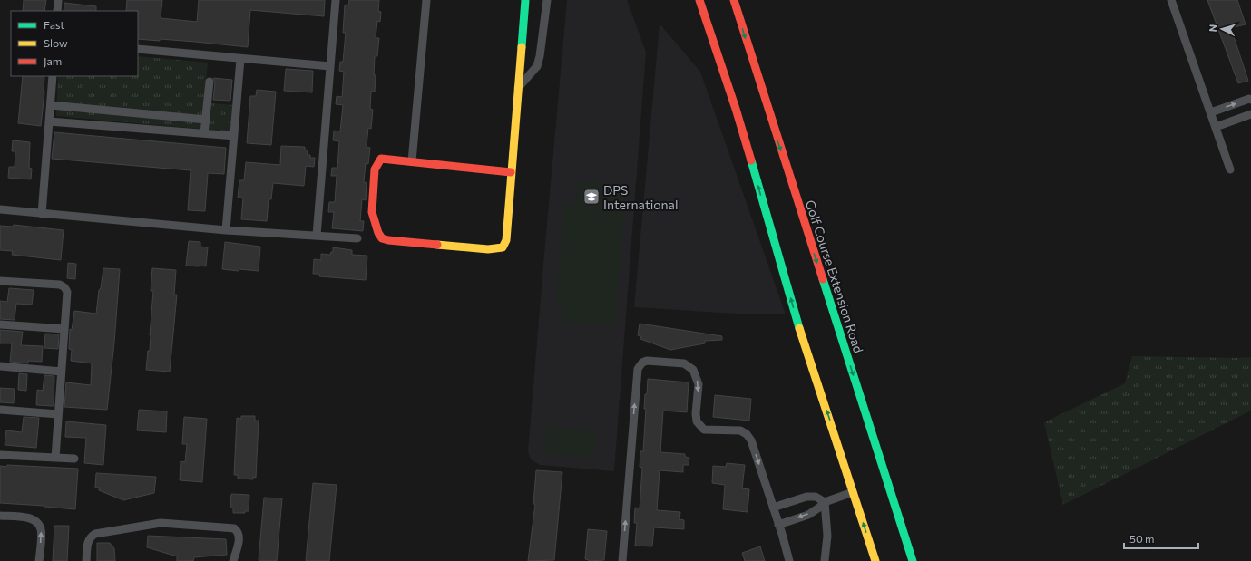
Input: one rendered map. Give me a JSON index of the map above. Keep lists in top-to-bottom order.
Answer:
{
  "streets": {
    "main road": ["Golf Course Extension Road"]
  },
  "places": {
    "school or university": ["DPS International"]
  },
  "legend": ["Fast", "Slow", "Jam"],
  "scale_bar": "50 m",
  "north": "left"
}
